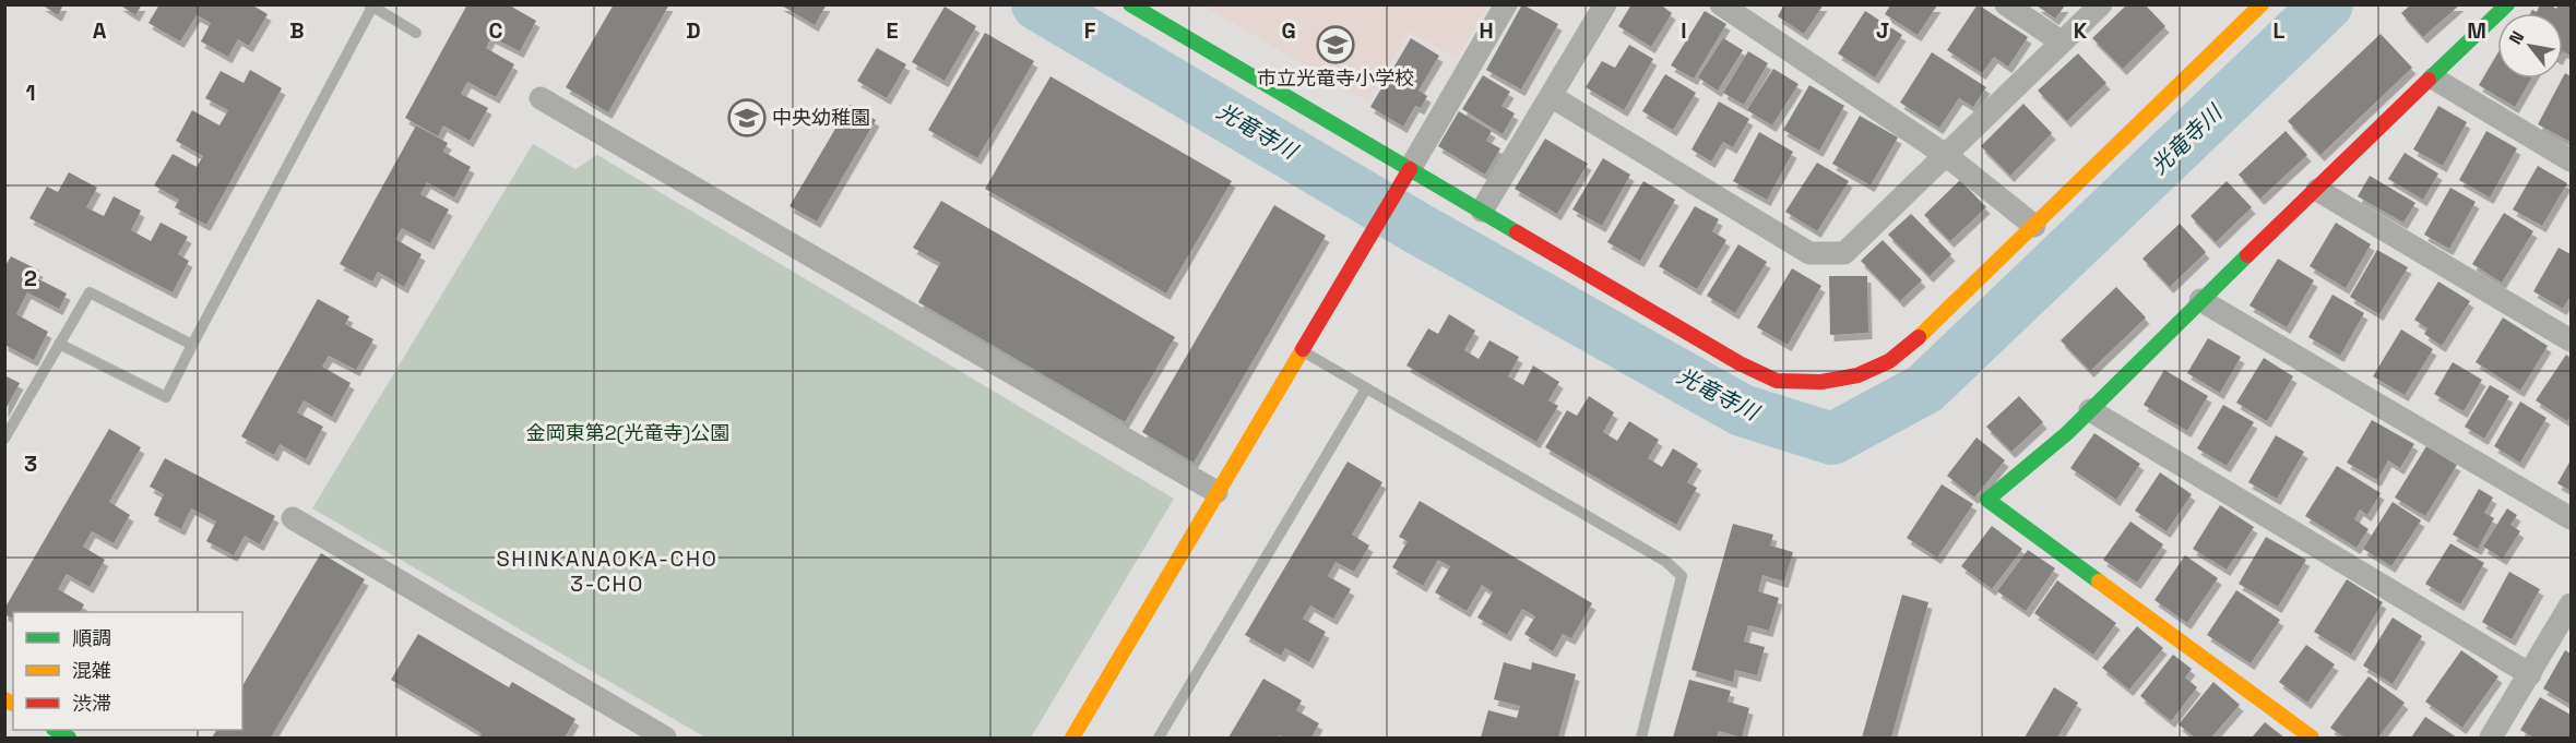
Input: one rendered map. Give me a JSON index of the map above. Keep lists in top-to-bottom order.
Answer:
{
  "districts": ["SHINKANAOKA-CHO 3-CHO"],
  "water": ["光竜寺川"],
  "parks": ["金岡東第2(光竜寺)公園"],
  "places": {
    "school or university": ["市立光竜寺小学校", "中央幼稚園"]
  },
  "legend": ["順調", "混雑", "渋滞"],
  "north": "top left",
  "grid": {
    "columns": [
      "A",
      "B",
      "C",
      "D",
      "E",
      "F",
      "G",
      "H",
      "I",
      "J",
      "K",
      "L",
      "M"
    ],
    "rows": ["1", "2", "3"]
  }
}
